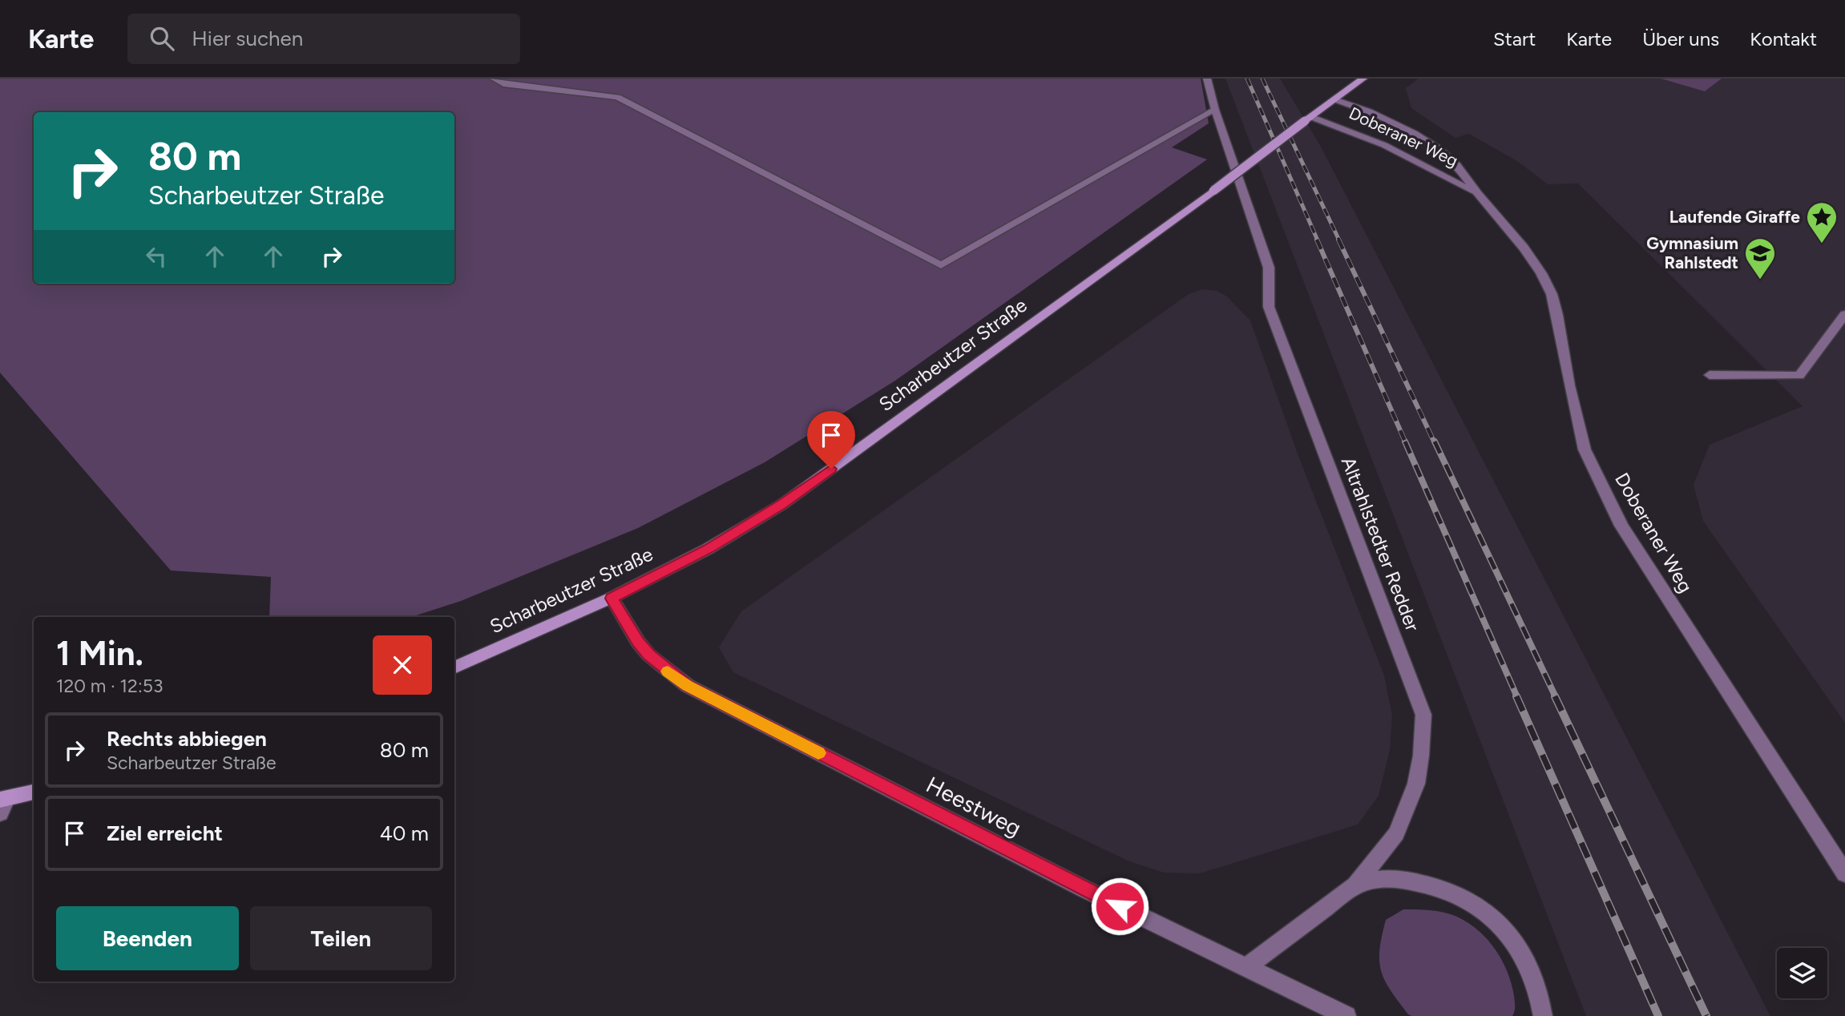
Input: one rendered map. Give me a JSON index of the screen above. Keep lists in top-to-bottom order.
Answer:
{
  "streets": {
    "main road": ["Scharbeutzer Straße"],
    "street": ["Doberaner Weg", "Altrahlstedter Redder", "Heestweg"]
  },
  "crossings": [
    ["Doberaner Weg", "Scharbeutzer Straße"],
    ["Scharbeutzer Straße", "Heestweg"],
    ["Altrahlstedter Redder", "Heestweg"]
  ],
  "places": {
    "place": ["Laufende Giraffe"],
    "school or university": ["Gymnasium Rahlstedt"]
  },
  "page": {
    "header": "Karte",
    "search": "Hier suchen",
    "nav": [
      "Start",
      "Karte",
      "Über uns",
      "Kontakt"
    ],
    "turn": ["80 m", "Scharbeutzer Straße"],
    "heading": ["1 Min.", "120 m · 12:53"],
    "list": [
      {
        "name": "Rechts abbiegen",
        "note": "Scharbeutzer Straße",
        "value": "80 m"
      },
      {
        "name": "Ziel erreicht",
        "value": "40 m"
      }
    ],
    "buttons": ["Beenden", "Teilen"]
  }
}
